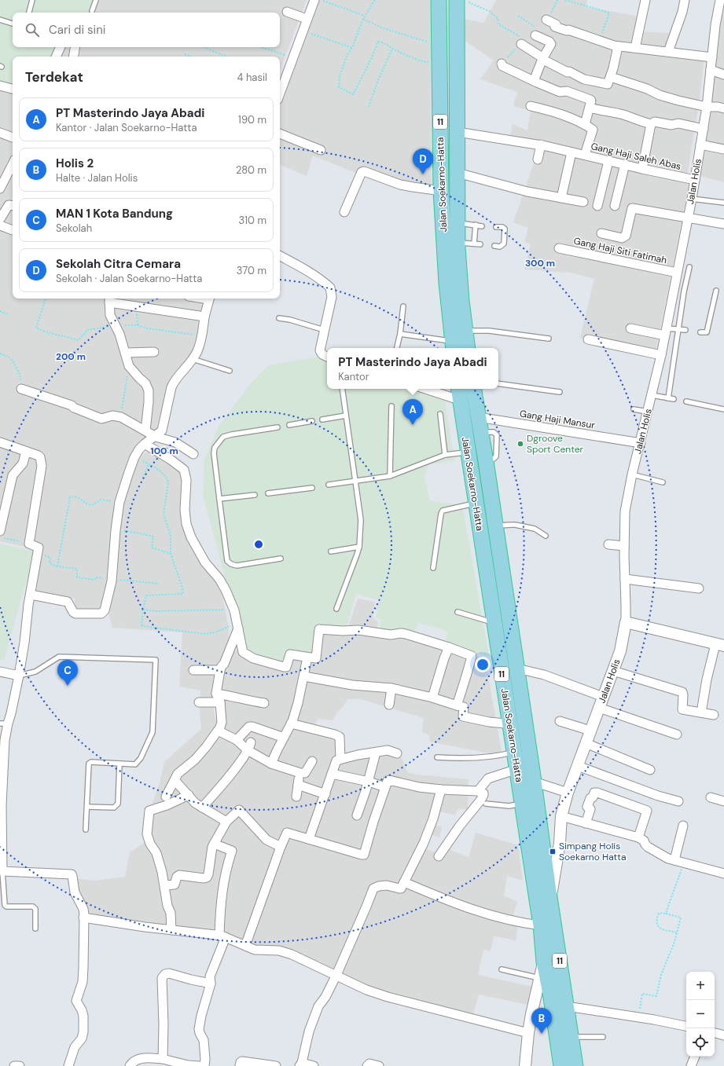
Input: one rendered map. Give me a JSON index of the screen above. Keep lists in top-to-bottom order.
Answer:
{
  "streets": {
    "highway": ["11", "Jalan Soekarno-Hatta"],
    "street": [
      "Gang Haji Saleh Abas",
      "Jalan Holis",
      "Gang Haji Siti Fatimah",
      "Gang Haji Mansur"
    ]
  },
  "crossings": [
    ["Gang Haji Saleh Abas", "Jalan Holis"],
    ["Gang Haji Saleh Abas", "Jalan Soekarno-Hatta"],
    ["Jalan Holis", "Jalan Soekarno-Hatta"],
    ["Jalan Holis", "Gang Haji Siti Fatimah"],
    ["Jalan Holis", "Gang Haji Mansur"],
    ["Jalan Soekarno-Hatta", "Gang Haji Mansur"]
  ],
  "places": {
    "other": ["Dgroove Sport Center"],
    "transit": ["Simpang Holis Soekarno Hatta"]
  },
  "page": {
    "search": "Cari di sini",
    "heading": ["Terdekat", "4 hasil"],
    "list": [
      {
        "mark": "A",
        "name": "PT Masterindo Jaya Abadi",
        "note": "Kantor · Jalan Soekarno-Hatta",
        "value": "190 m"
      },
      {
        "mark": "B",
        "name": "Holis 2",
        "note": "Halte · Jalan Holis",
        "value": "280 m"
      },
      {
        "mark": "C",
        "name": "MAN 1 Kota Bandung",
        "note": "Sekolah",
        "value": "310 m"
      },
      {
        "mark": "D",
        "name": "Sekolah Citra Cemara",
        "note": "Sekolah · Jalan Soekarno-Hatta",
        "value": "370 m"
      }
    ],
    "pins": [
      "D",
      "A",
      "C",
      "B"
    ],
    "popup": ["PT Masterindo Jaya Abadi", "Kantor"],
    "map_buttons": ["+", "−"]
  },
  "rings": ["300 m", "200 m", "100 m"]
}
